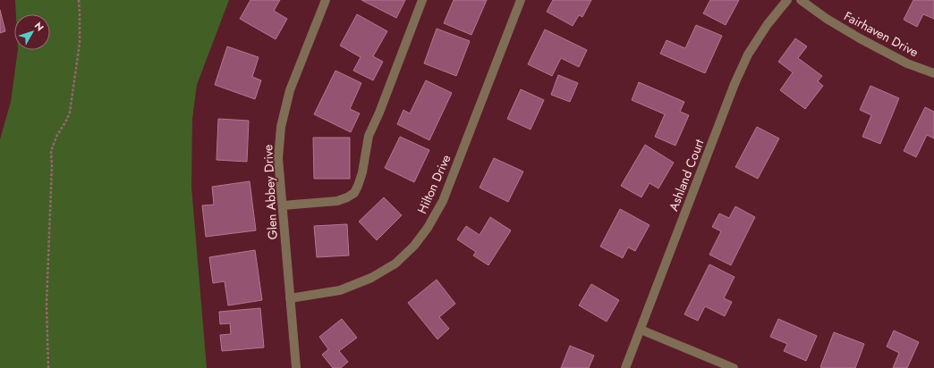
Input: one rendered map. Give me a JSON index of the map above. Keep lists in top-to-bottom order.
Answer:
{
  "streets": {
    "street": [
      "Fairhaven Drive",
      "Ashland Court",
      "Hilton Drive",
      "Glen Abbey Drive"
    ]
  },
  "crossings": [
    ["Hilton Drive", "Glen Abbey Drive"]
  ],
  "north": "top right"
}
